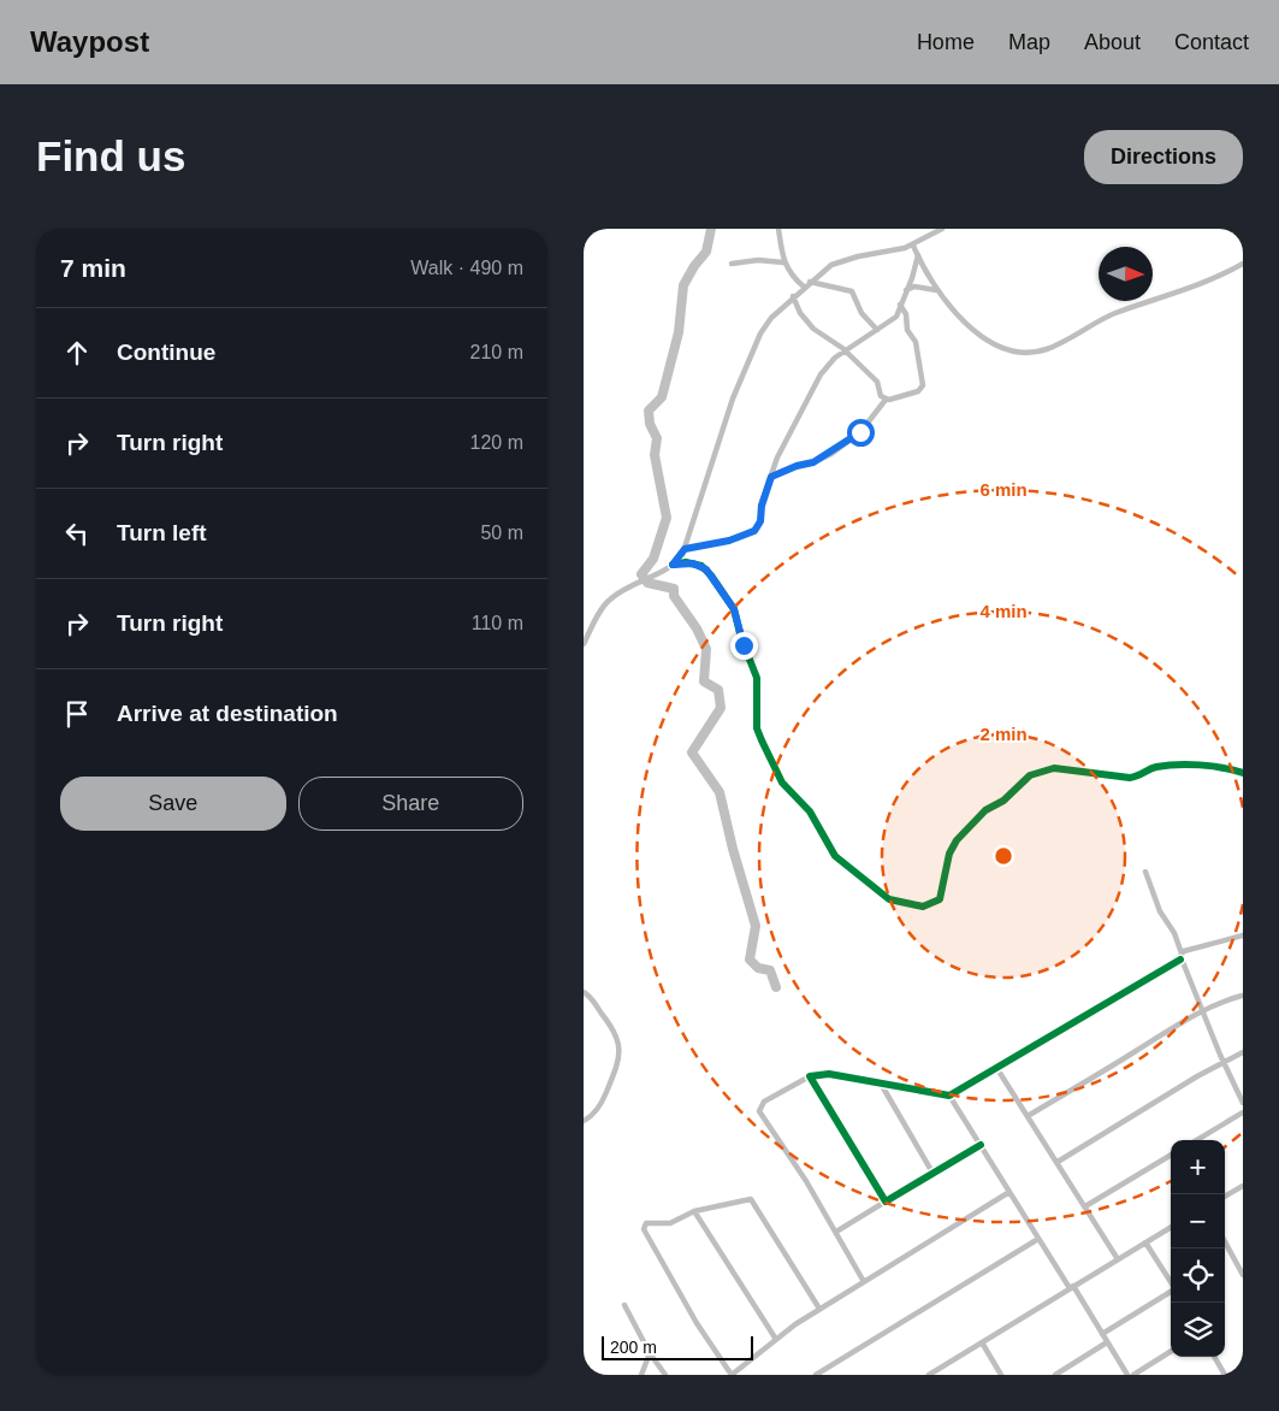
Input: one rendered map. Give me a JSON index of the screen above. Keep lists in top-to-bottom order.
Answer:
{
  "scale_bar": "200 m",
  "north": "right",
  "page": {
    "header": "Waypost",
    "nav": [
      "Home",
      "Map",
      "About",
      "Contact"
    ],
    "buttons": [
      "Directions",
      ["Save", "Share"]
    ],
    "title": "Find us",
    "heading": ["7 min", "Walk · 490 m"],
    "list": [
      ["Continue", "210 m"],
      ["Turn right", "120 m"],
      ["Turn left", "50 m"],
      ["Turn right", "110 m"],
      "Arrive at destination"
    ],
    "map_buttons": ["+", "−"],
    "scale": "200 m"
  },
  "rings": ["6 min", "4 min", "2 min"]
}
